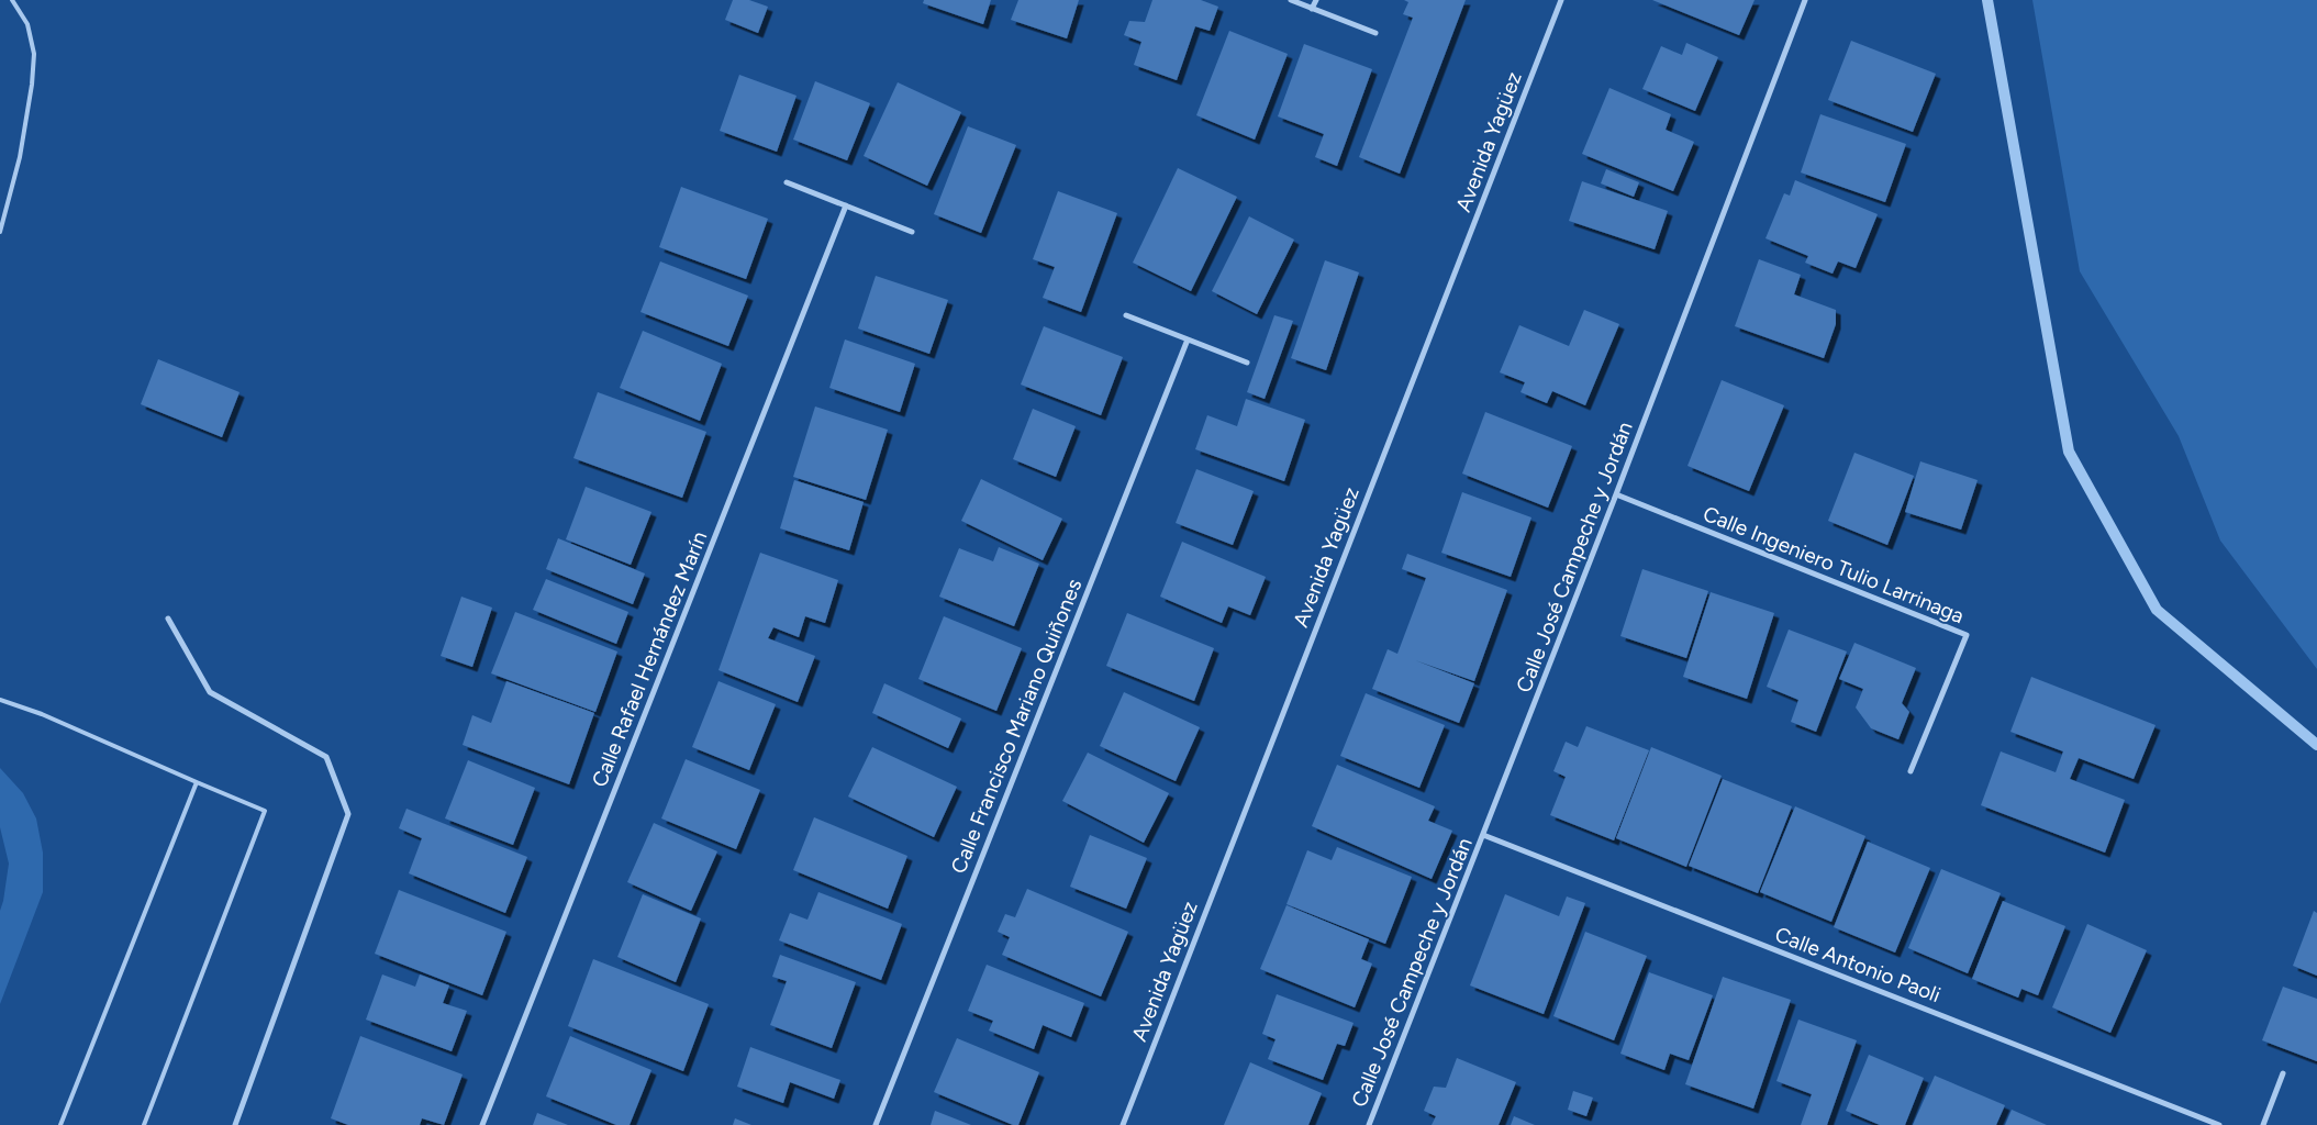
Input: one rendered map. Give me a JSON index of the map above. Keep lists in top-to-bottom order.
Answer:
{
  "streets": {
    "street": [
      "Avenida Yagüez",
      "Calle José Campeche y Jordán",
      "Calle Ingeniero Tulio Larrinaga",
      "Calle Rafael Hernández Marín",
      "Calle Francisco Mariano Quiñones",
      "Calle Antonio Paoli"
    ]
  },
  "crossings": [
    ["Calle José Campeche y Jordán", "Calle Ingeniero Tulio Larrinaga"],
    ["Calle José Campeche y Jordán", "Calle Antonio Paoli"]
  ]
}
